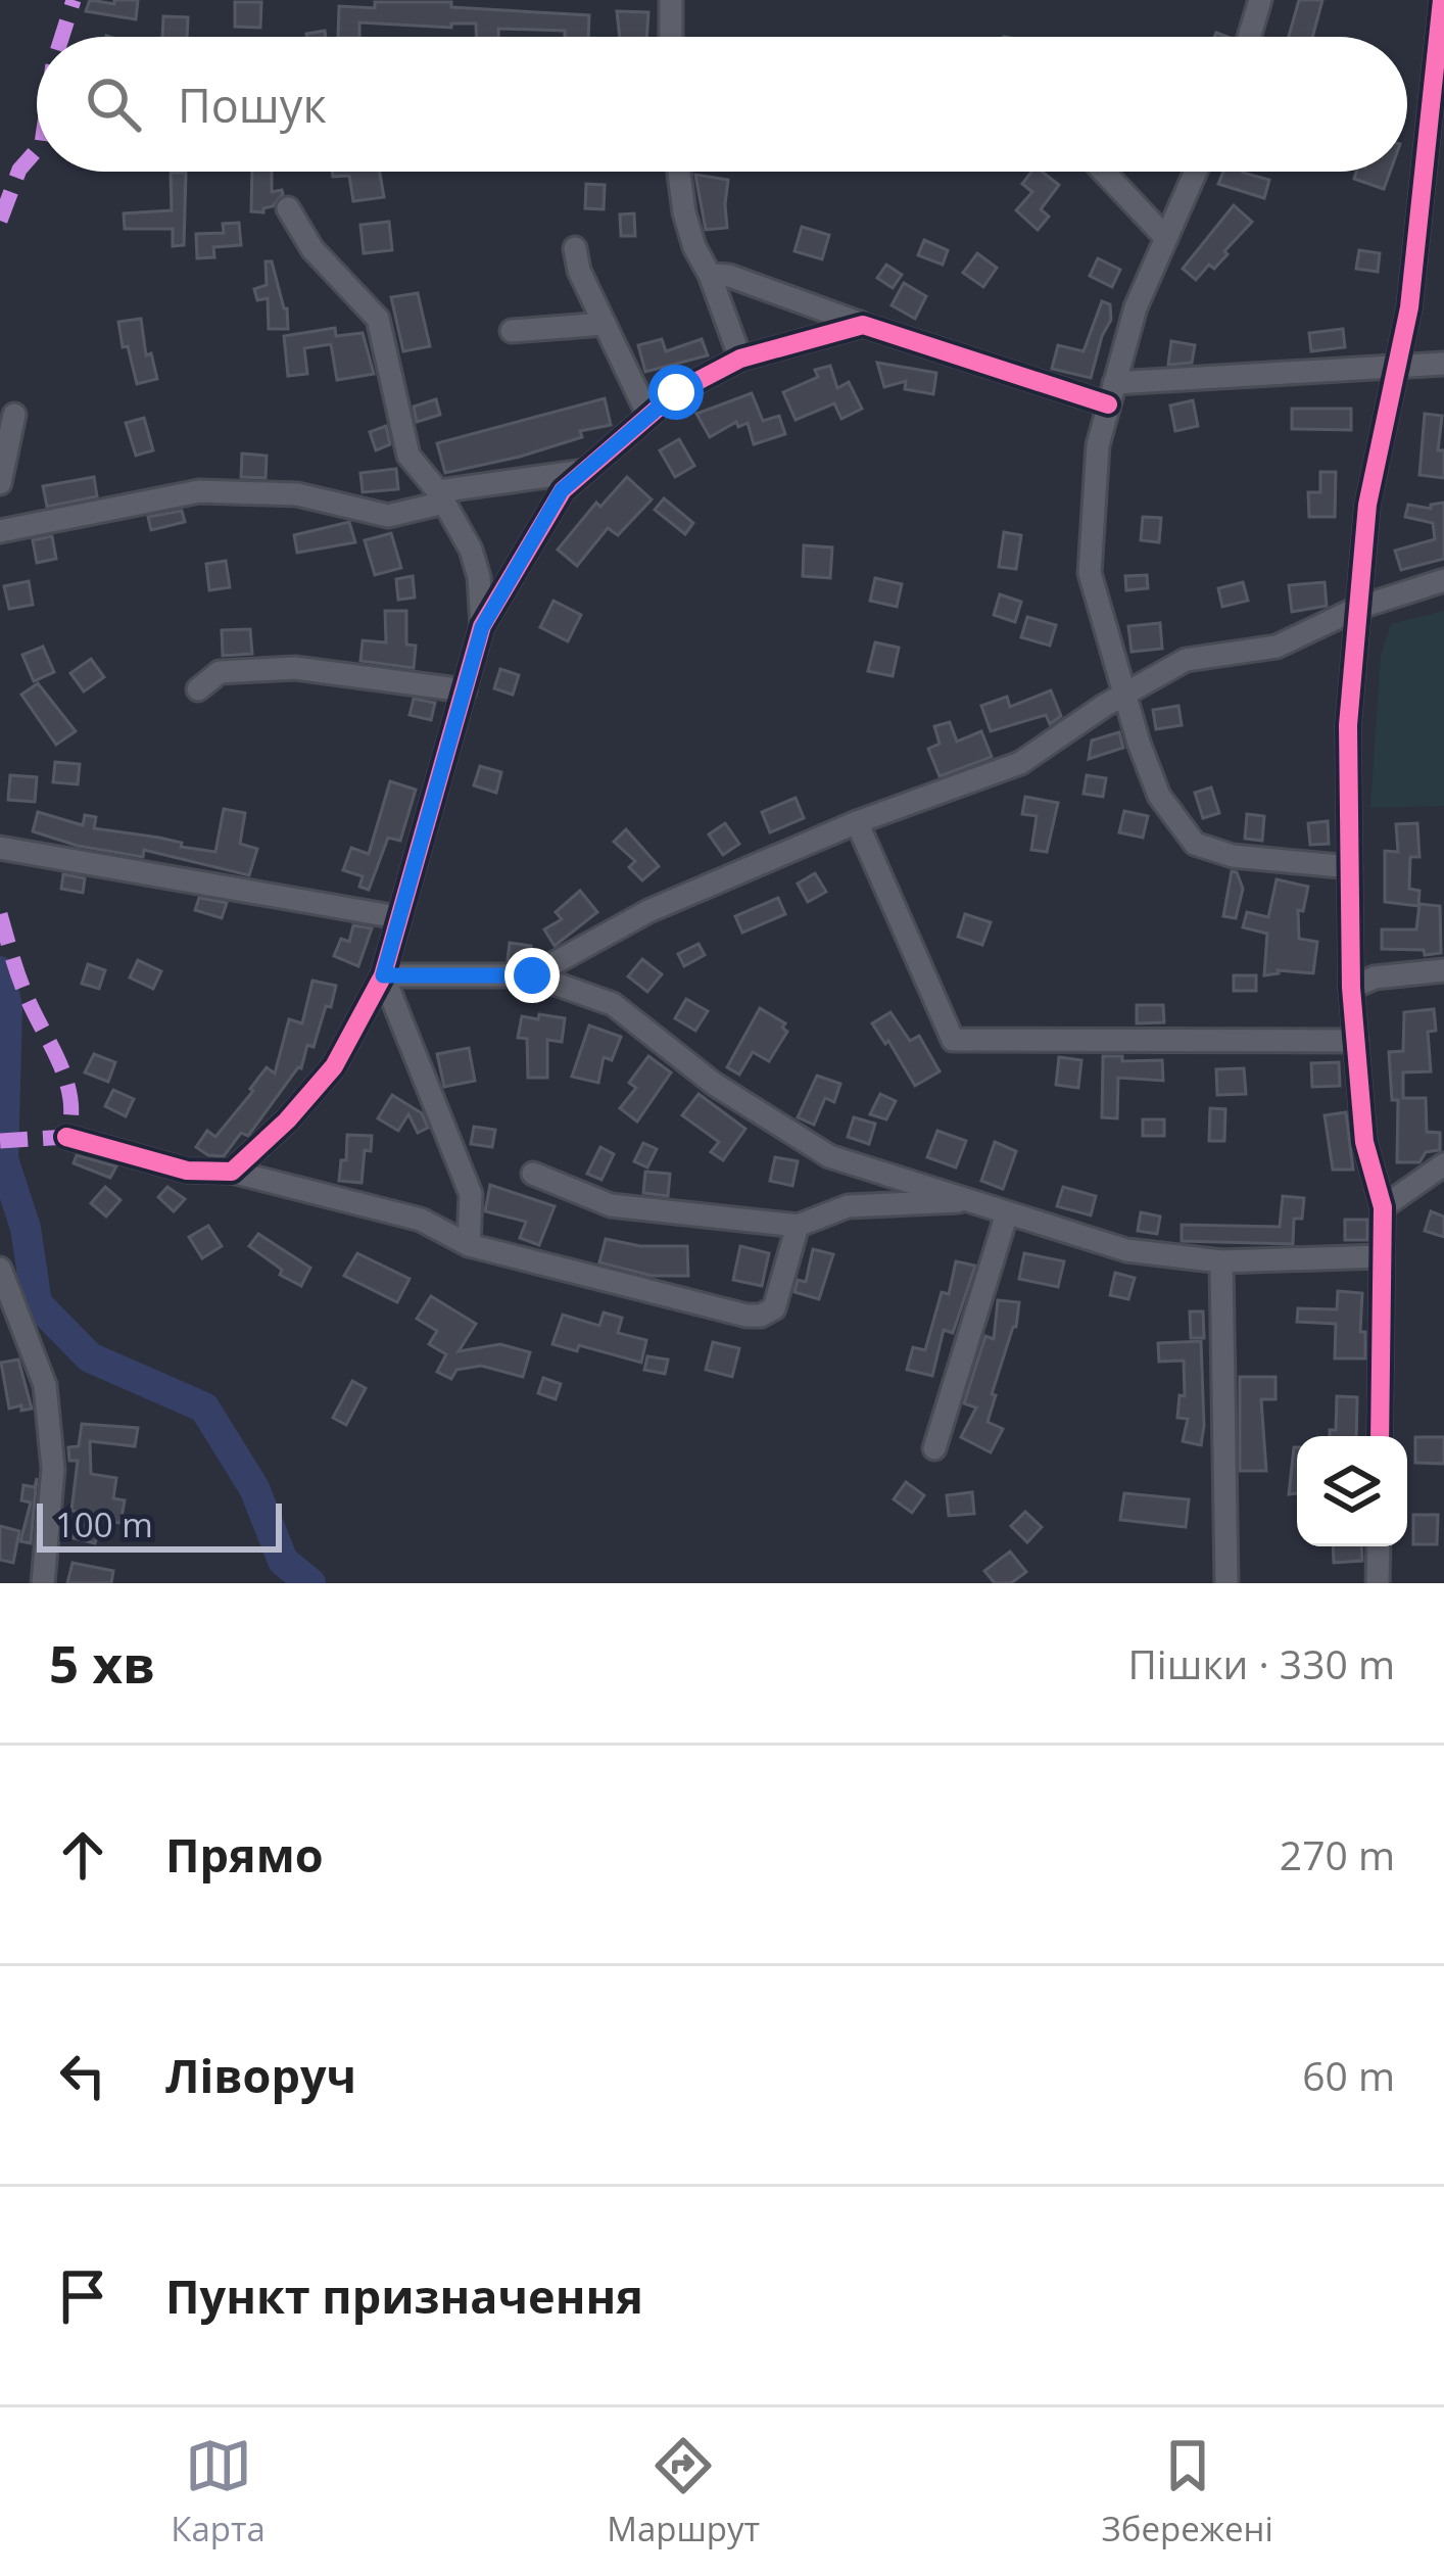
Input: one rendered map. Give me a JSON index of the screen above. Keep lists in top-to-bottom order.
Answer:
{
  "scale_bar": "100 m",
  "page": {
    "search": "Пошук",
    "scale": "100 m",
    "heading": ["5 хв", "Пішки · 330 m"],
    "list": [
      ["Прямо", "270 m"],
      ["Ліворуч", "60 m"],
      "Пункт призначення"
    ],
    "nav": ["Карта", "Маршрут", "Збережені"]
  }
}
